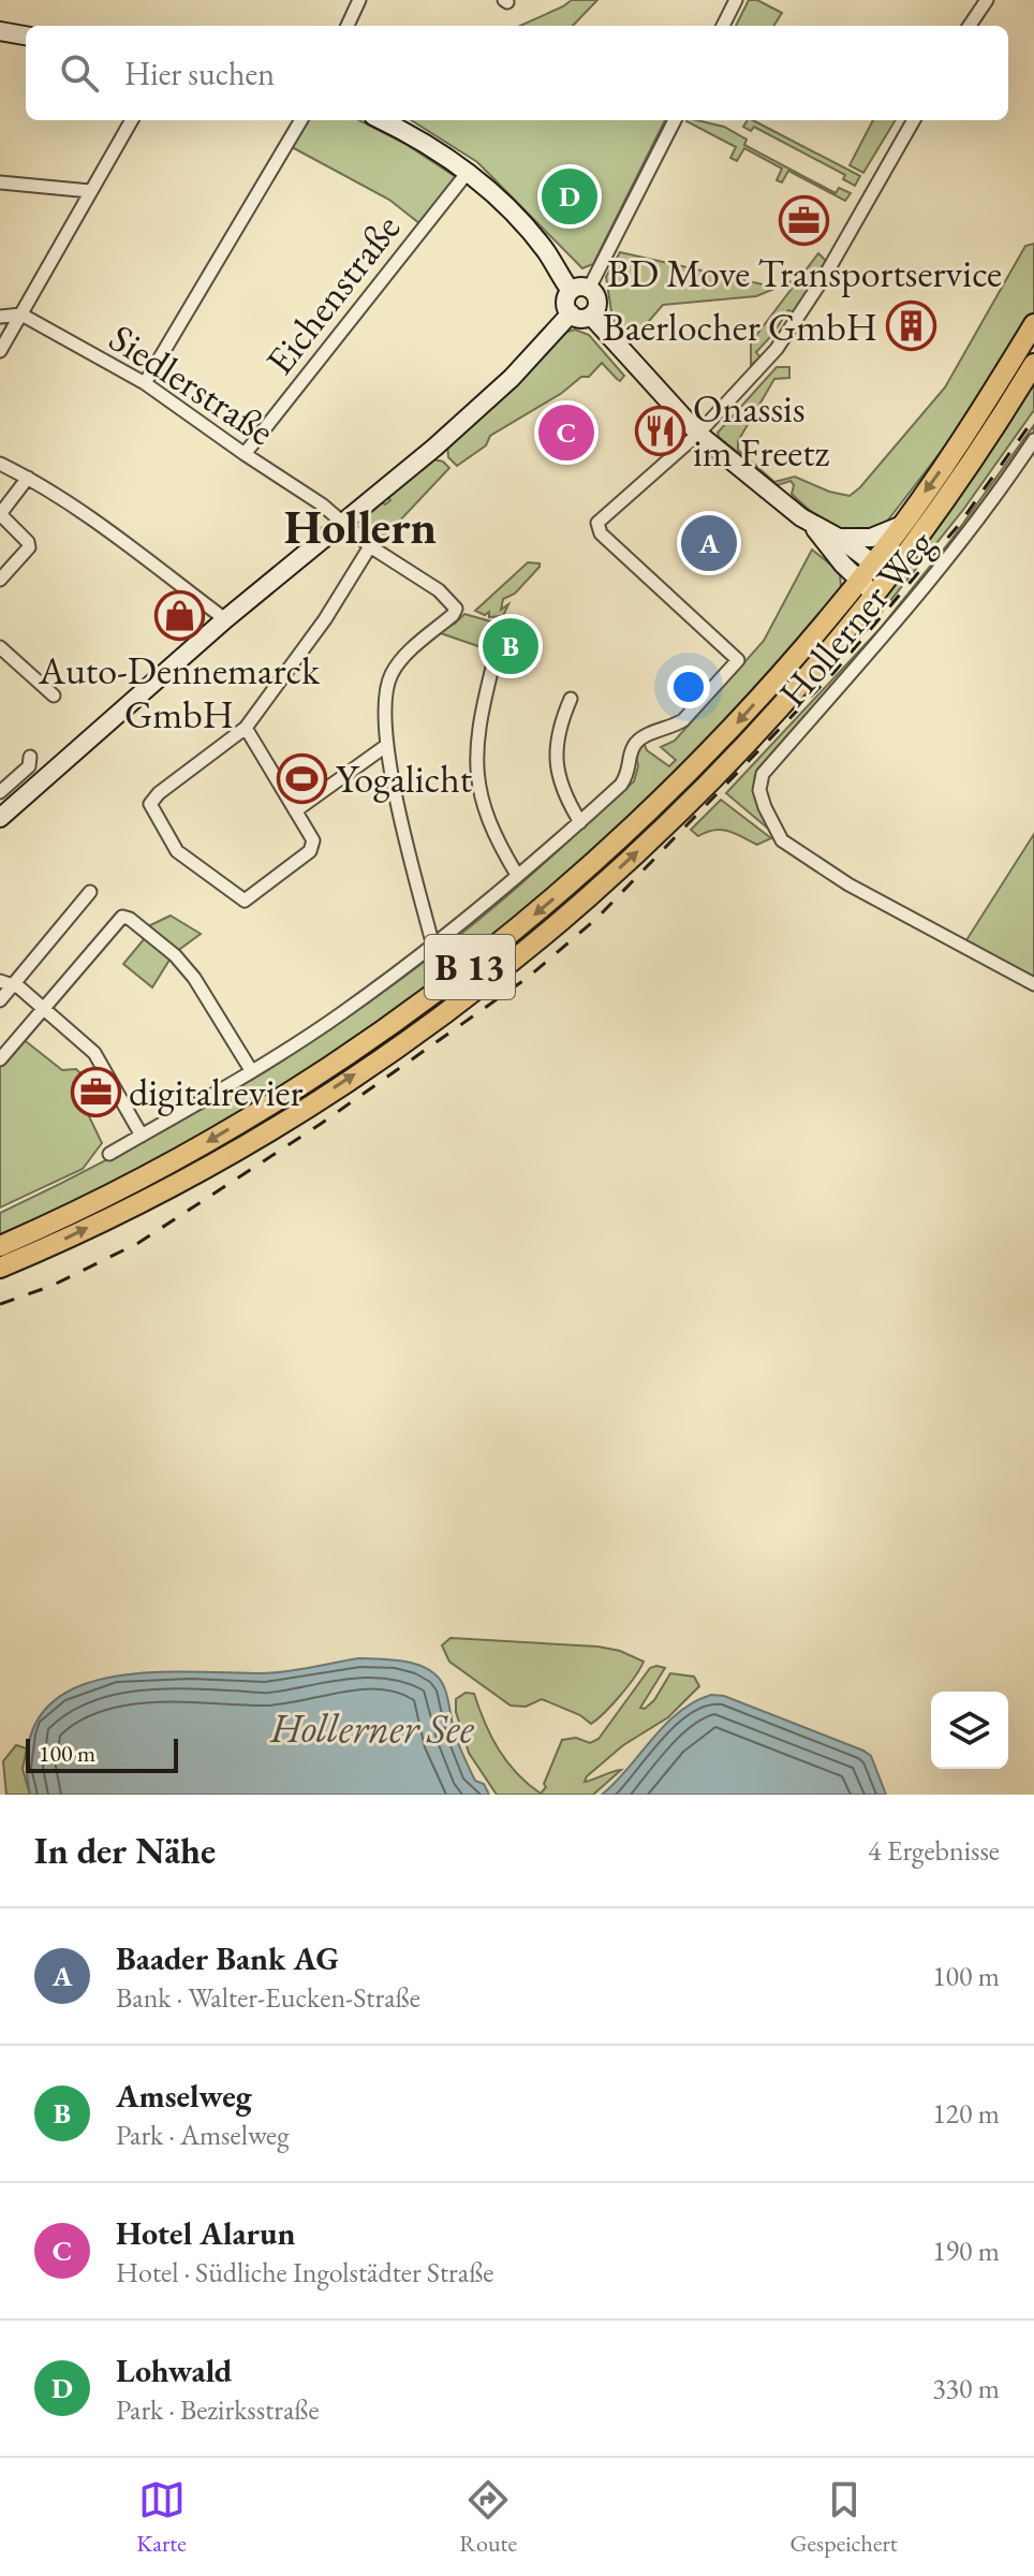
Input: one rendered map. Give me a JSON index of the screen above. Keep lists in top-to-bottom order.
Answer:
{
  "streets": {
    "main road": ["B 13"],
    "street": ["Eichenstraße", "Siedlerstraße", "Hollerner Weg"]
  },
  "crossings": [
    ["Eichenstraße", "Siedlerstraße"]
  ],
  "districts": ["Hollern"],
  "water": ["Hollerner See"],
  "places": {
    "office": ["BD Move Transportservice", "digitalrevier"],
    "building": ["Baerlocher GmbH"],
    "restaurant": ["Onassis im Freetz"],
    "shop": ["Auto-Dennemarck GmbH"],
    "sports": ["Yogalicht"]
  },
  "scale_bar": "100 m",
  "page": {
    "search": "Hier suchen",
    "pins": [
      "D",
      "C",
      "A",
      "B"
    ],
    "scale": "100 m",
    "heading": ["In der Nähe", "4 Ergebnisse"],
    "list": [
      {
        "mark": "A",
        "name": "Baader Bank AG",
        "note": "Bank · Walter-Eucken-Straße",
        "value": "100 m"
      },
      {
        "mark": "B",
        "name": "Amselweg",
        "note": "Park · Amselweg",
        "value": "120 m"
      },
      {
        "mark": "C",
        "name": "Hotel Alarun",
        "note": "Hotel · Südliche Ingolstädter Straße",
        "value": "190 m"
      },
      {
        "mark": "D",
        "name": "Lohwald",
        "note": "Park · Bezirksstraße",
        "value": "330 m"
      }
    ],
    "nav": ["Karte", "Route", "Gespeichert"]
  }
}
